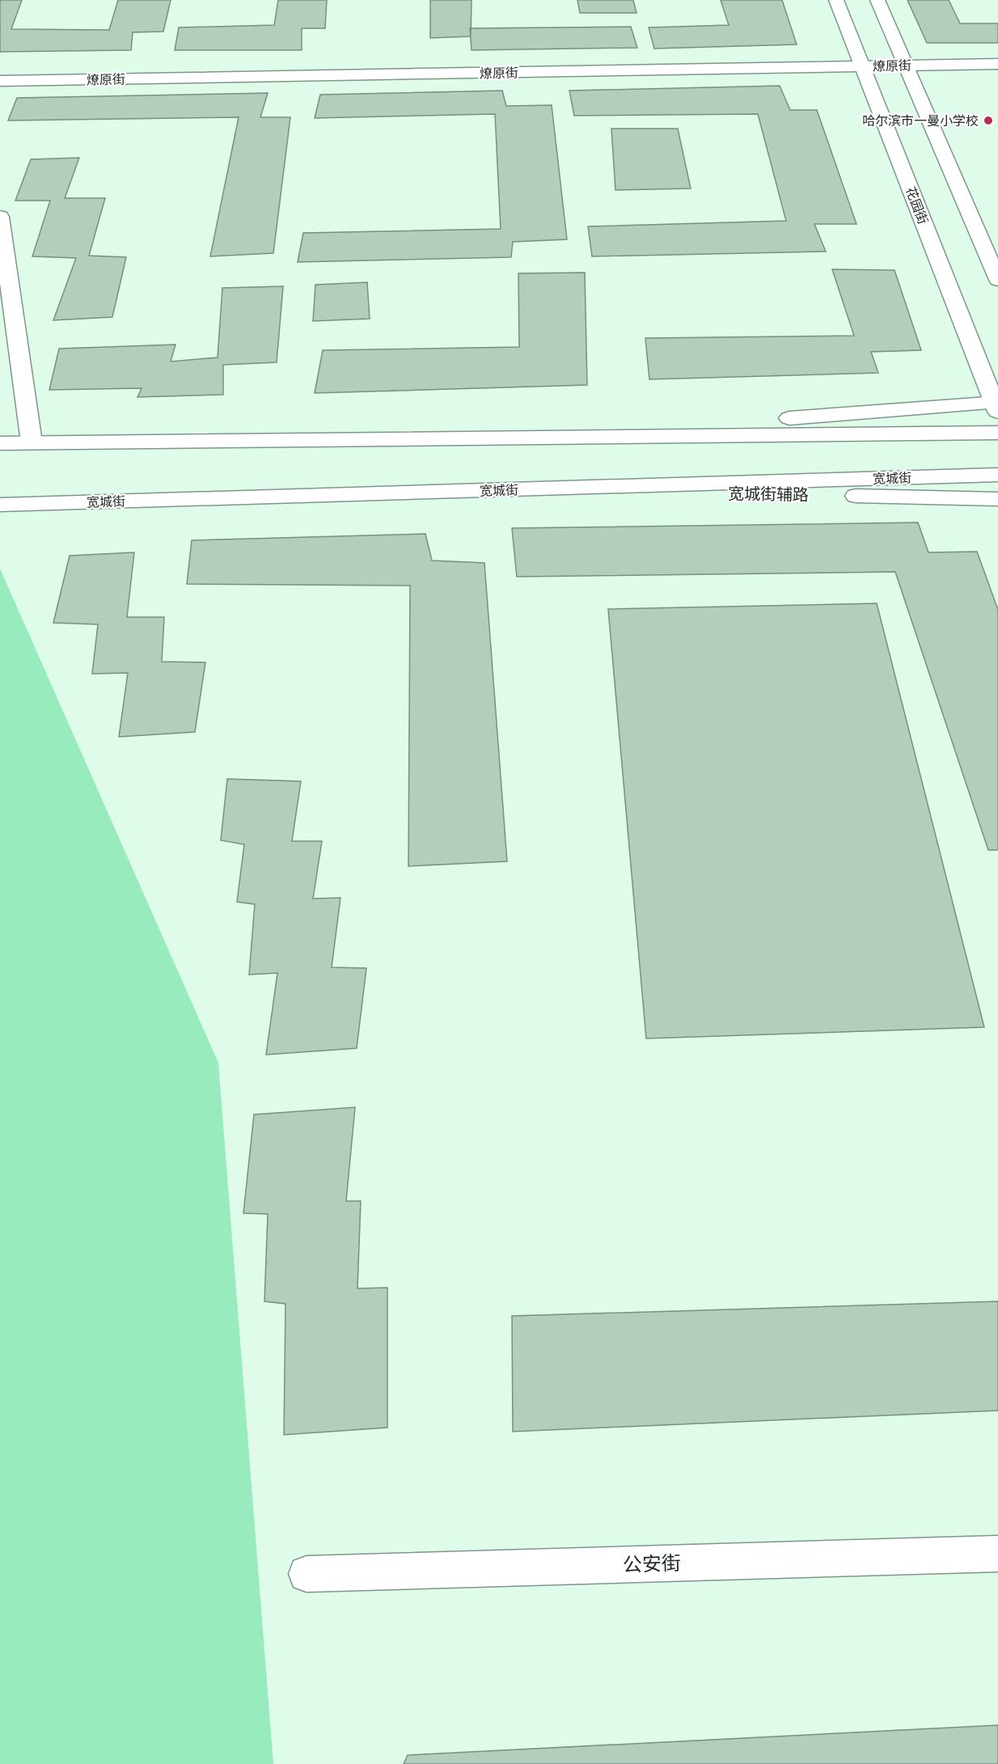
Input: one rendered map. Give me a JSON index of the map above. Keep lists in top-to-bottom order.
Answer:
{
  "streets": {
    "main road": [
      "燎原街",
      "花园街",
      "宽城街",
      "宽城街辅路",
      "公安街"
    ]
  },
  "crossings": [
    ["燎原街", "花园街"],
    ["宽城街", "宽城街辅路"]
  ],
  "places": ["哈尔滨市一曼小学校"]
}
